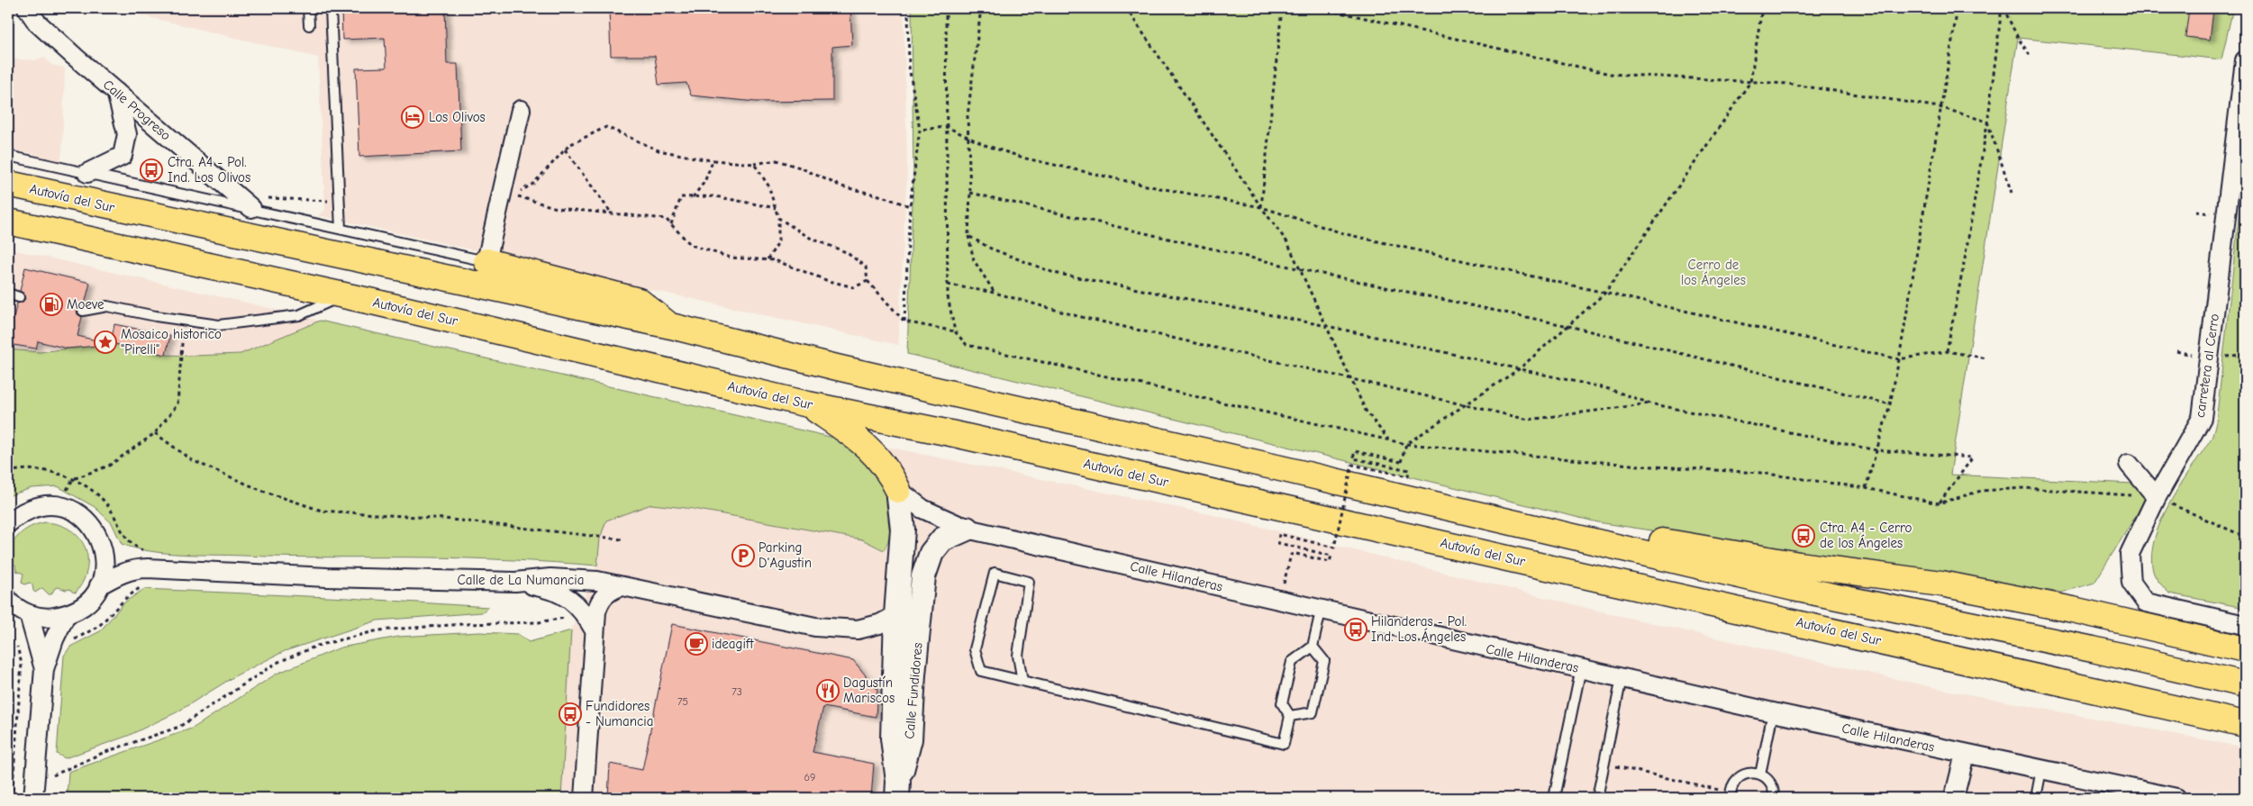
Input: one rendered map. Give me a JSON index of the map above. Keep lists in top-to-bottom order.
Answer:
{
  "streets": {
    "highway": ["Autovía del Sur"],
    "street": [
      "Calle Progreso",
      "carretera al Cerro",
      "Calle Hilanderas",
      "Calle de La Numancia",
      "Calle Fundidores"
    ]
  },
  "crossings": [
    ["Calle Hilanderas", "Calle Fundidores"],
    ["Calle de La Numancia", "Calle Fundidores"]
  ],
  "parks": ["Cerro de los Ángeles"],
  "places": {
    "hotel": ["Los Olivos"],
    "bus stop": [
      "Ctra. A4 - Pol. Ind. Los Olivos",
      "Ctra. A4 - Cerro de los Ángeles",
      "Hilanderas - Pol. Ind. Los Ángeles",
      "Fundidores - Numancia"
    ],
    "fuel station": ["Moeve"],
    "place": ["Mosaico historico \"Pirelli\""],
    "parking": ["Parking D'Agustin"],
    "cafe": ["ideagift"],
    "restaurant": ["Dagustín Mariscos"]
  },
  "house_numbers": ["73", "75", "69"]
}
